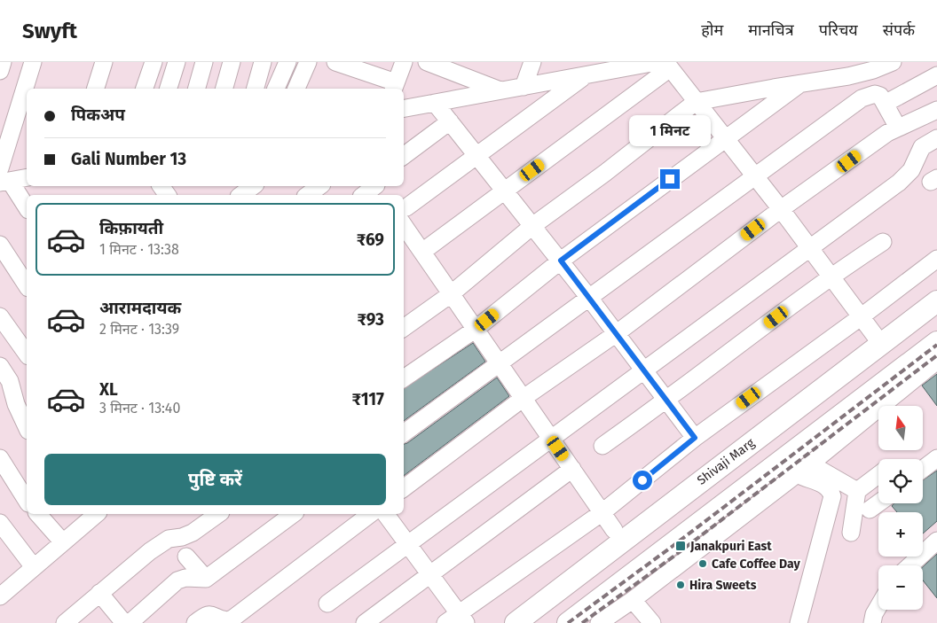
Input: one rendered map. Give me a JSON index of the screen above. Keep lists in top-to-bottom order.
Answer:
{
  "streets": {
    "main road": ["Shivaji Marg"]
  },
  "places": {
    "transit": ["Janakpuri East"],
    "other": ["Cafe Coffee Day", "Hira Sweets"]
  },
  "north": "top",
  "page": {
    "header": "Swyft",
    "nav": [
      "होम",
      "मानचित्र",
      "परिचय",
      "संपर्क"
    ],
    "banner": ["पिकअप", "Gali Number 13"],
    "bubble": "1 मिनट",
    "list": [
      {
        "name": "किफ़ायती",
        "note": "1 मिनट · 13:38",
        "value": "₹69"
      },
      {
        "name": "आरामदायक",
        "note": "2 मिनट · 13:39",
        "value": "₹93"
      },
      {
        "name": "XL",
        "note": "3 मिनट · 13:40",
        "value": "₹117"
      }
    ],
    "map_buttons": ["+", "−"],
    "buttons": "पुष्टि करें"
  }
}
